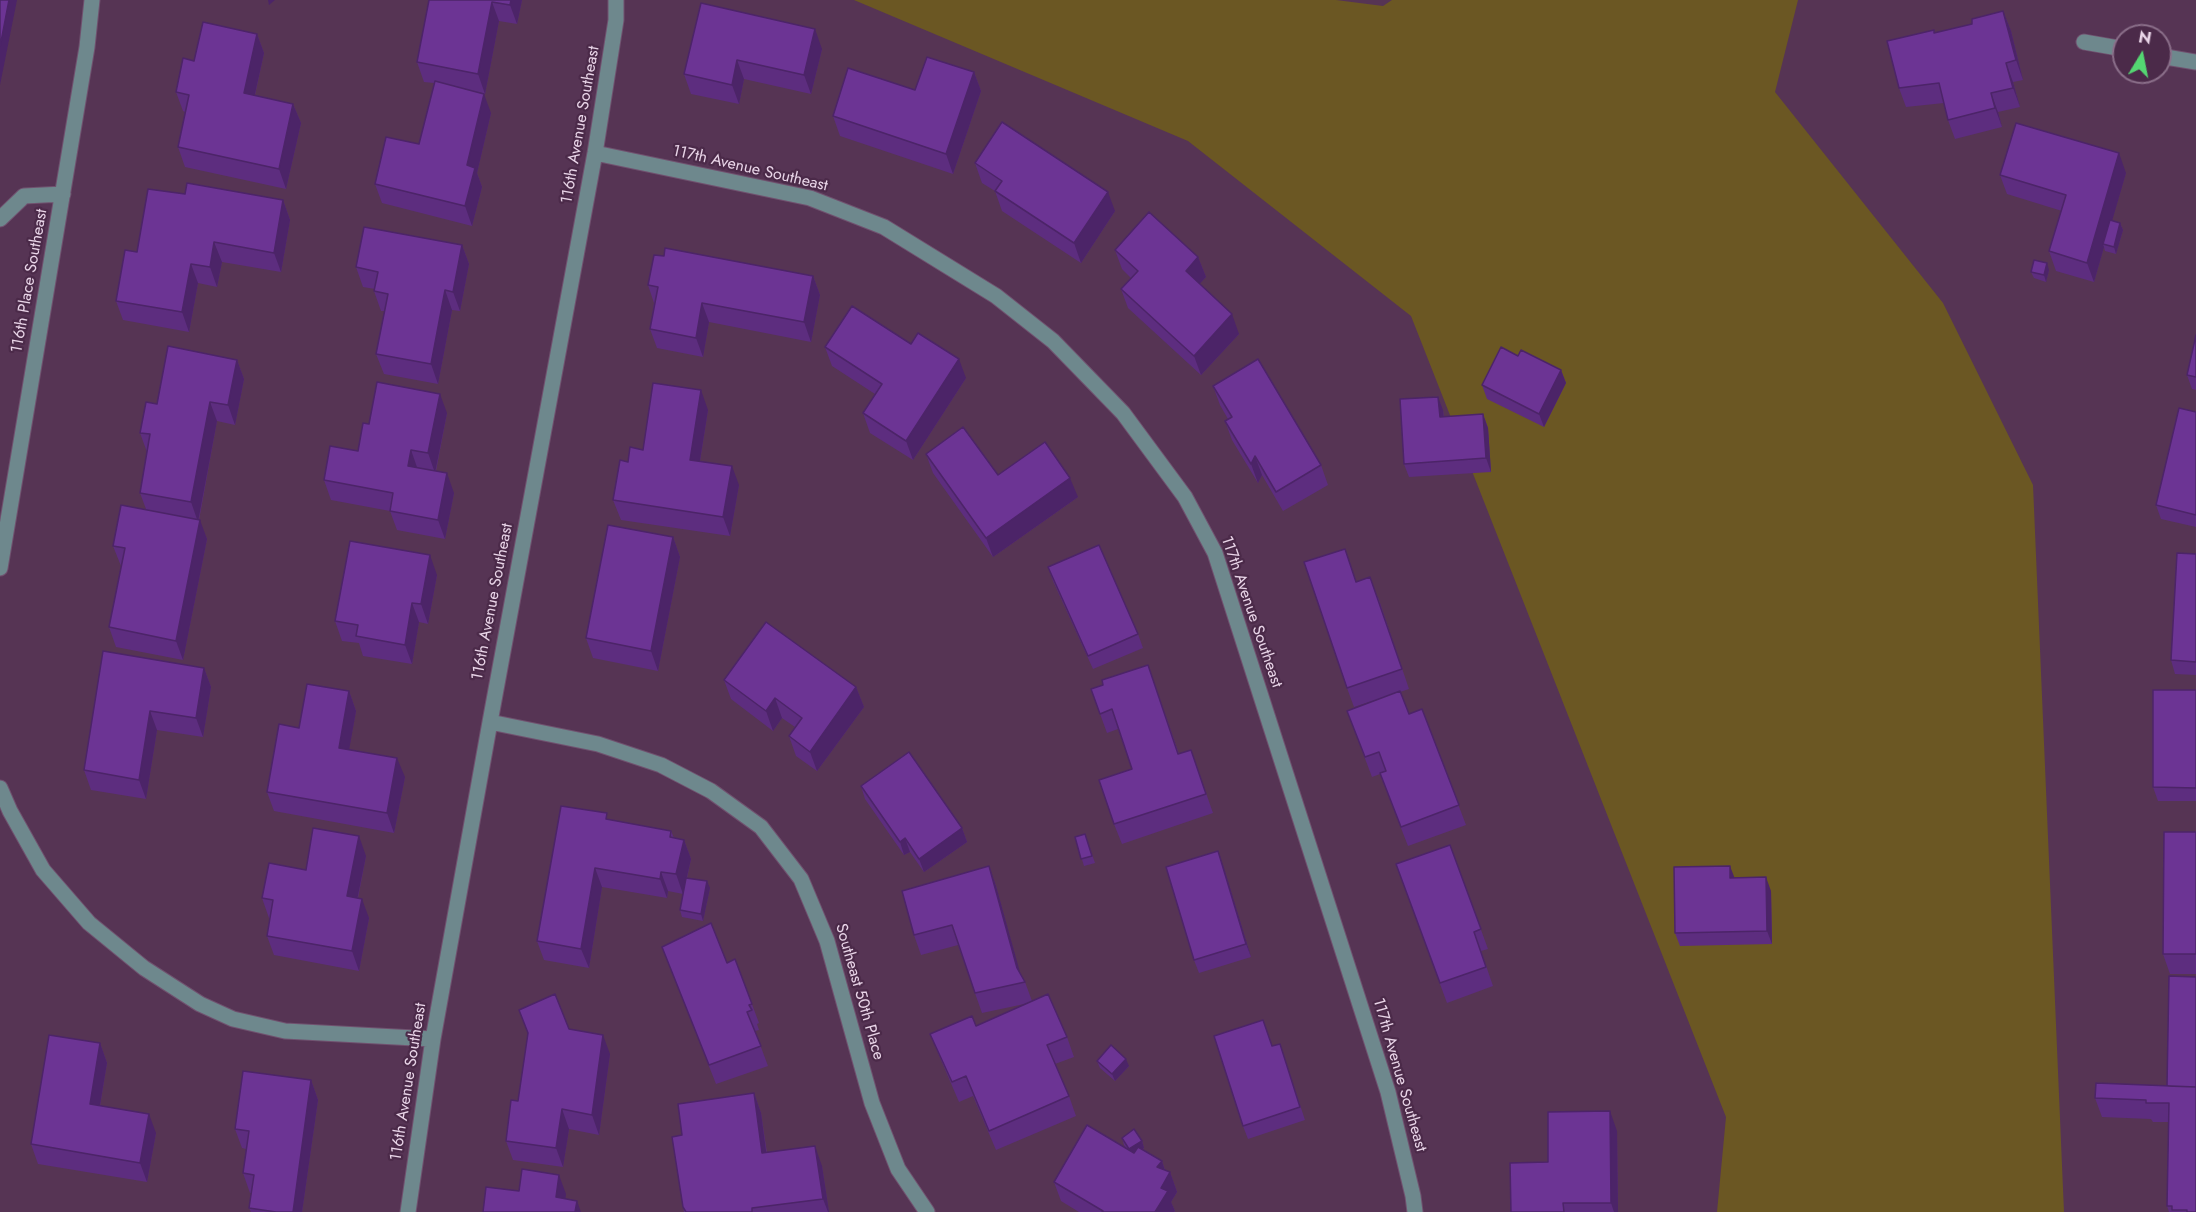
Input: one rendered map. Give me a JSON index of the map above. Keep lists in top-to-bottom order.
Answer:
{
  "streets": {
    "street": [
      "116th Avenue Southeast",
      "117th Avenue Southeast",
      "116th Place Southeast",
      "Southeast 50th Place"
    ]
  },
  "crossings": [
    ["116th Avenue Southeast", "117th Avenue Southeast"],
    ["116th Avenue Southeast", "Southeast 50th Place"]
  ],
  "north": "top"
}
